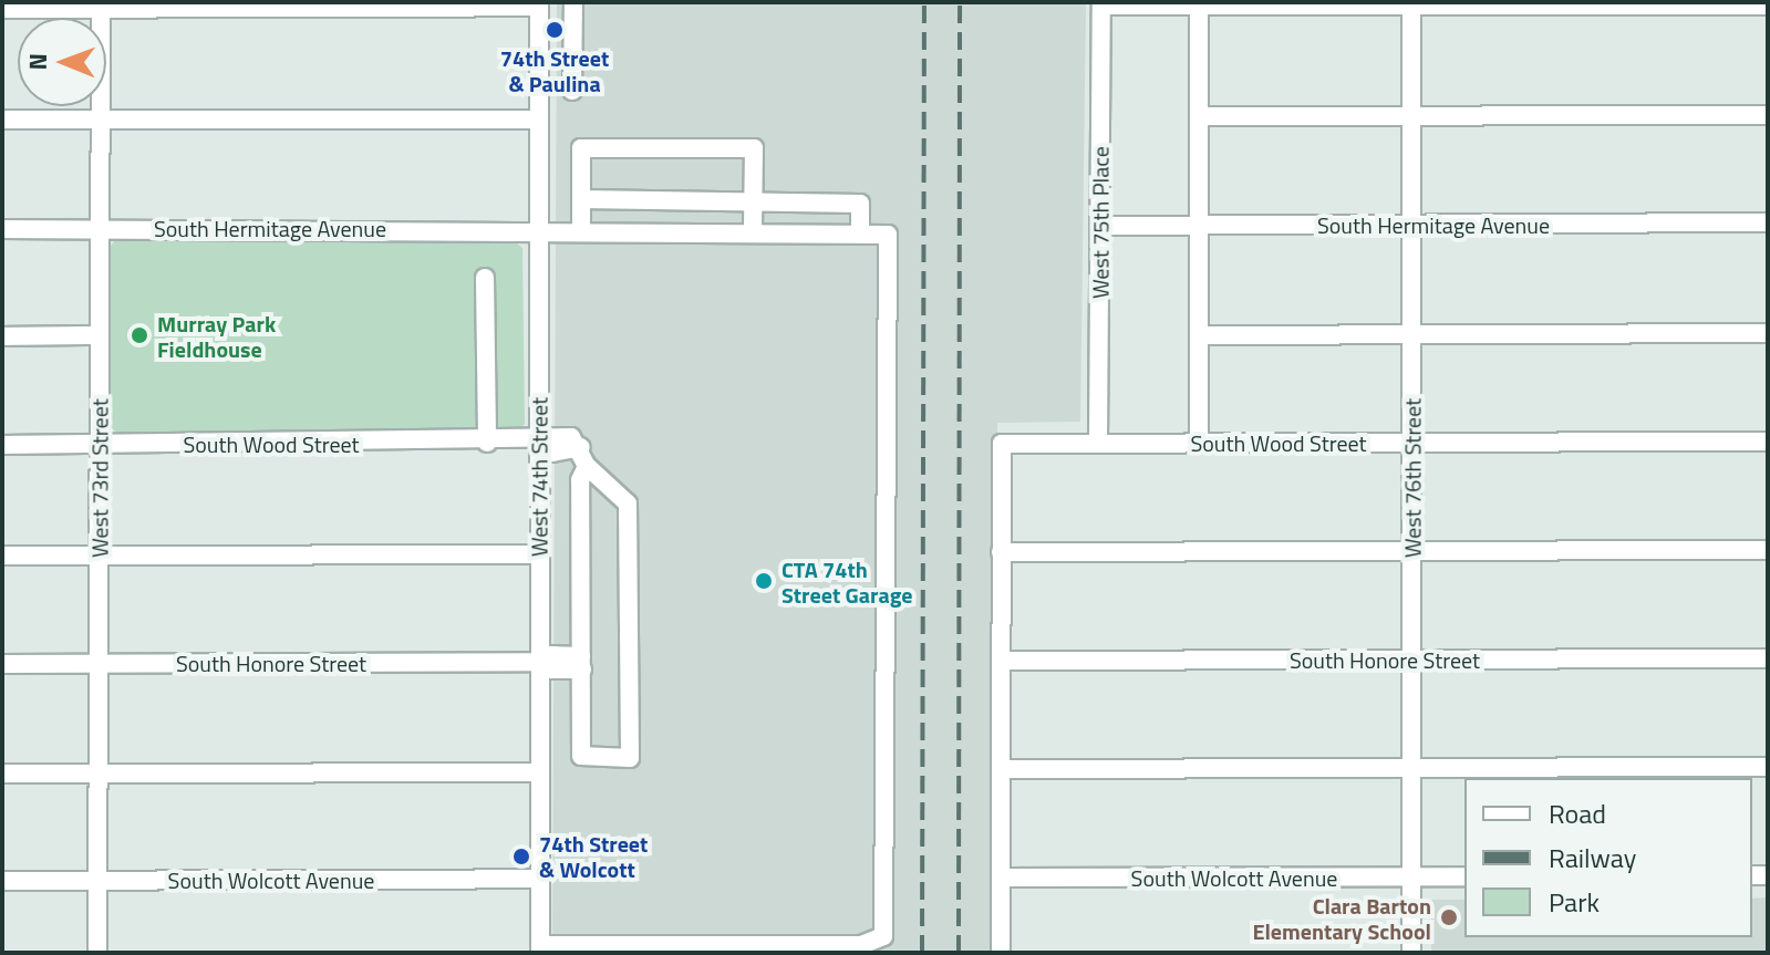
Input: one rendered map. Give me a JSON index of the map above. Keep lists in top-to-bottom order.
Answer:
{
  "streets": {
    "street": [
      "West 75th Place",
      "South Hermitage Avenue",
      "South Wood Street",
      "West 74th Street",
      "West 73rd Street",
      "West 76th Street",
      "South Honore Street",
      "South Wolcott Avenue"
    ]
  },
  "crossings": [
    ["West 75th Place", "South Hermitage Avenue"],
    ["West 75th Place", "South Wood Street"],
    ["South Hermitage Avenue", "West 74th Street"],
    ["South Hermitage Avenue", "West 73rd Street"],
    ["South Hermitage Avenue", "West 76th Street"],
    ["South Wood Street", "West 74th Street"],
    ["South Wood Street", "West 73rd Street"],
    ["South Wood Street", "West 76th Street"],
    ["West 74th Street", "South Honore Street"],
    ["West 74th Street", "South Wolcott Avenue"],
    ["West 73rd Street", "South Honore Street"],
    ["West 73rd Street", "South Wolcott Avenue"],
    ["West 76th Street", "South Honore Street"],
    ["West 76th Street", "South Wolcott Avenue"]
  ],
  "places": [
    "74th Street & Paulina",
    "Murray Park Fieldhouse",
    "CTA 74th Street Garage",
    "74th Street & Wolcott",
    "Clara Barton Elementary School"
  ],
  "legend": ["Road", "Railway", "Park"],
  "north": "left"
}
